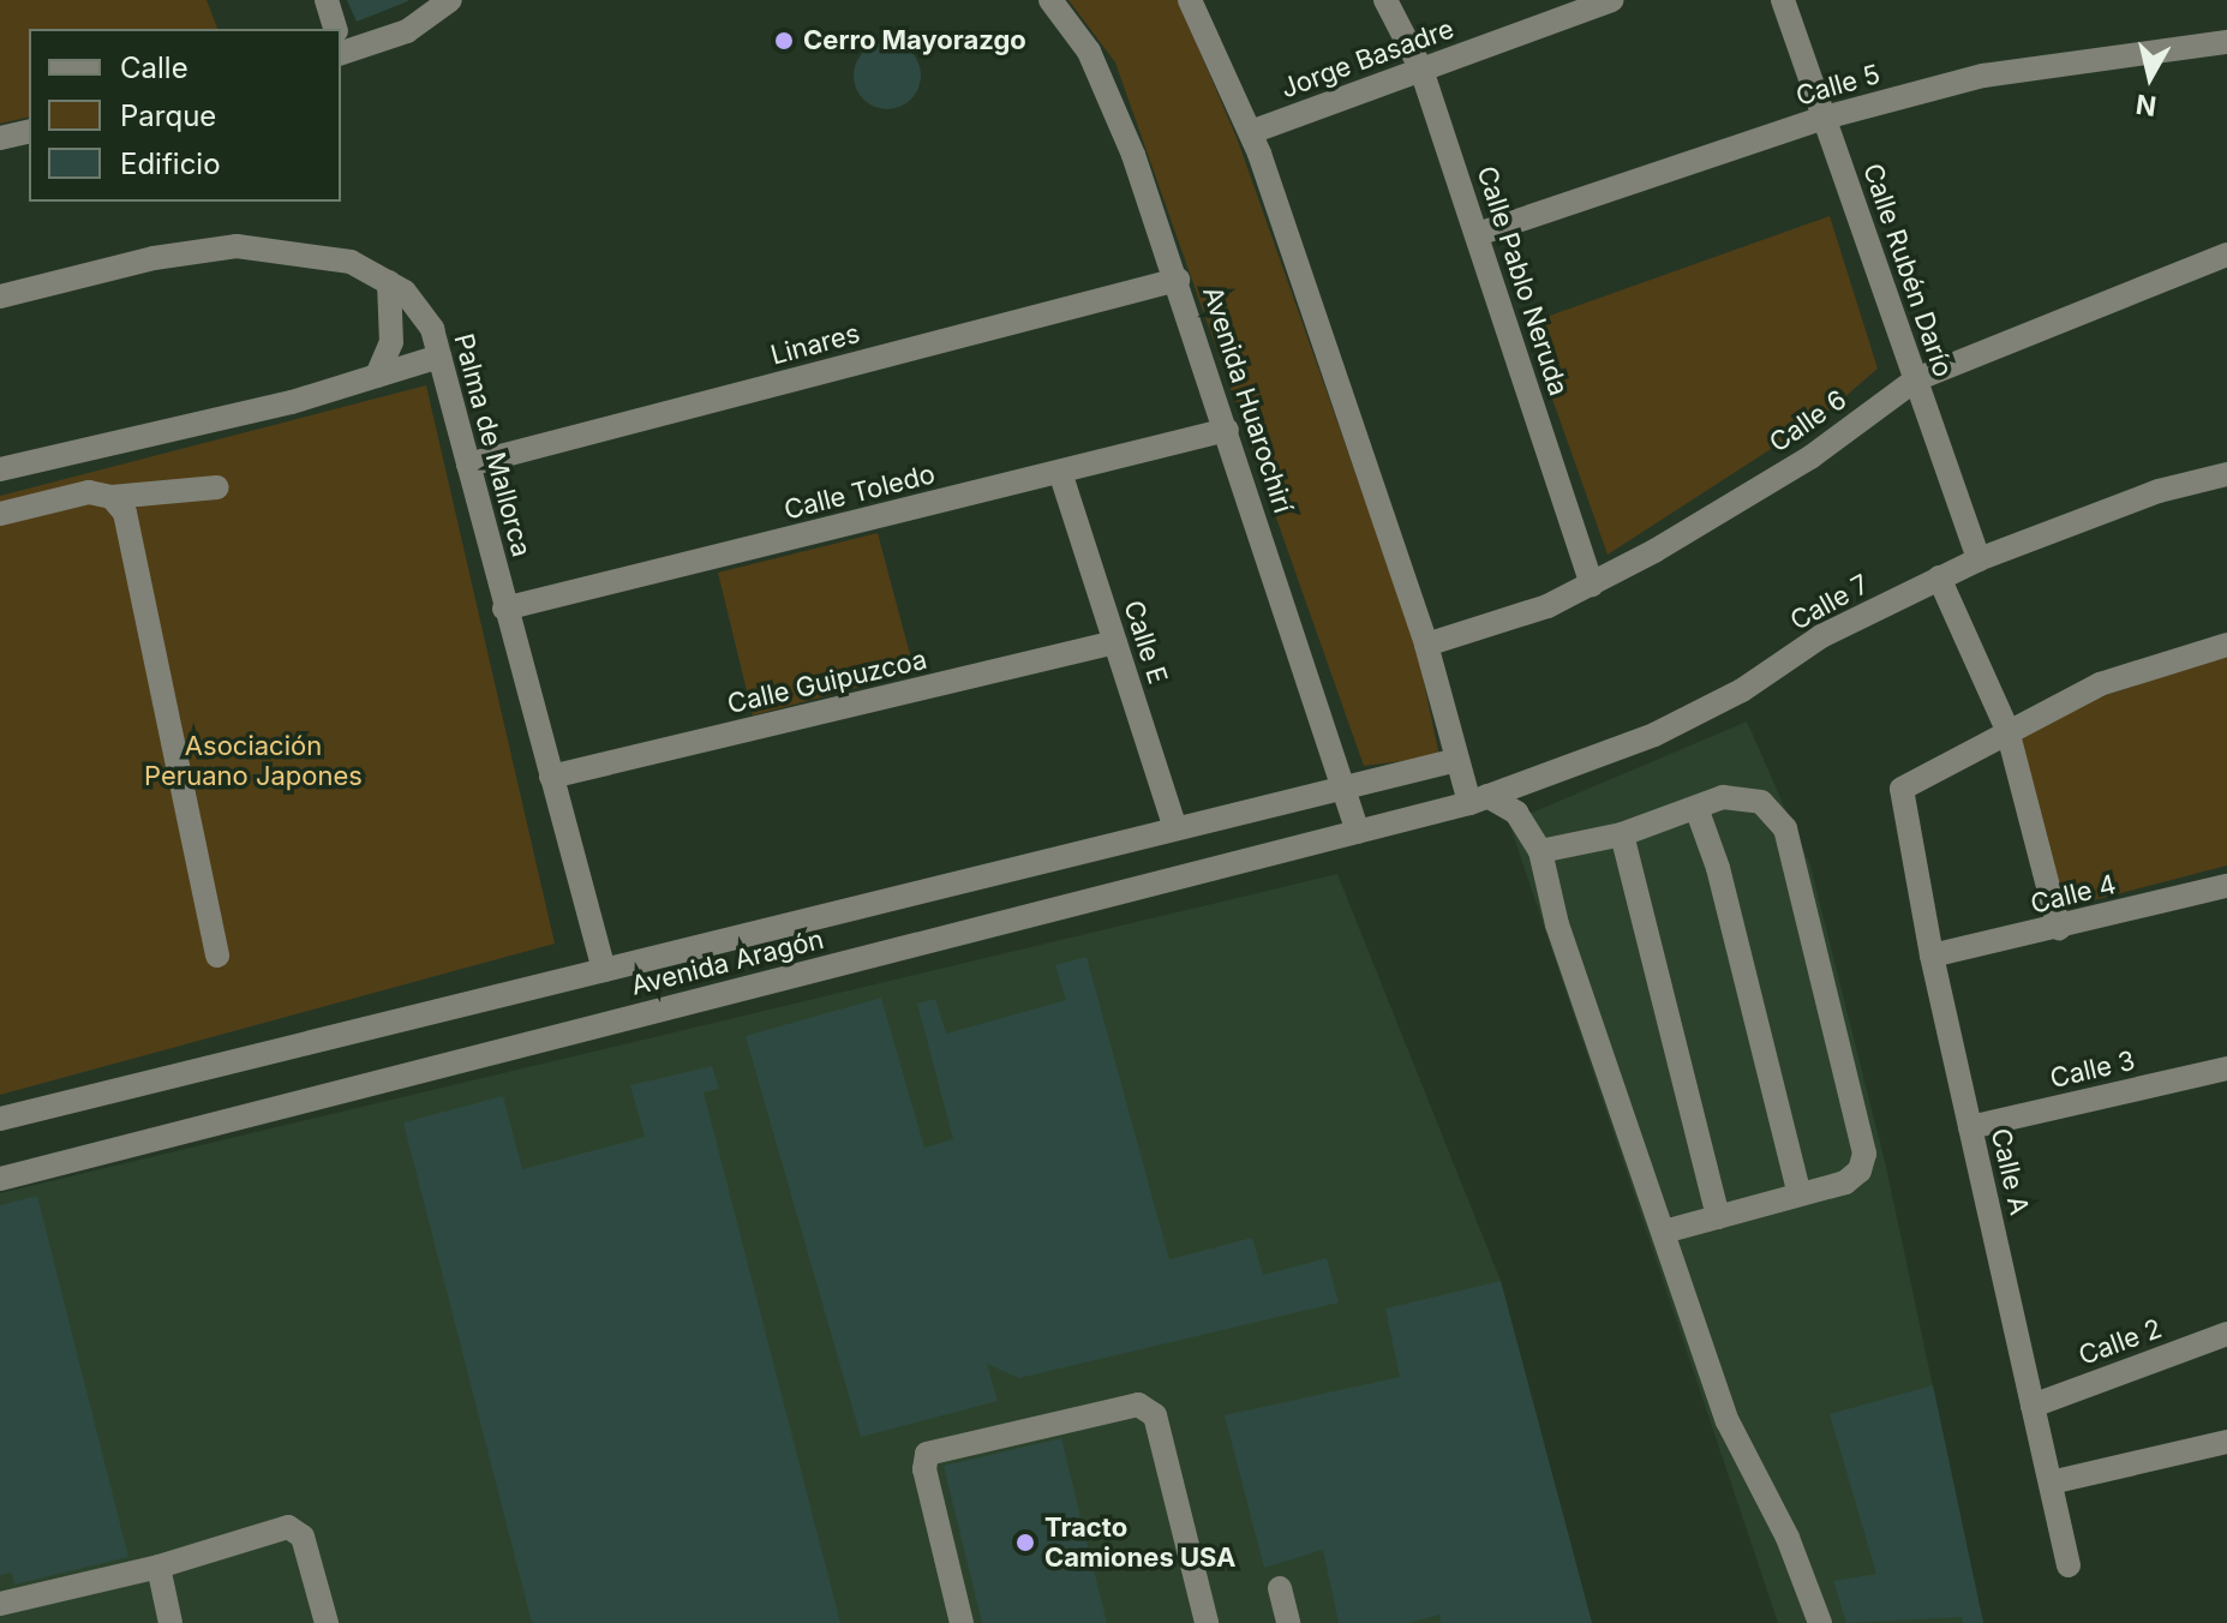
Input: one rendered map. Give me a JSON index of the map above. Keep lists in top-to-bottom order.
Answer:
{
  "streets": {
    "street": [
      "Jorge Basadre",
      "Calle 5",
      "Calle Rubén Darío",
      "Calle Pablo Neruda",
      "Linares",
      "Avenida Huarochirí",
      "Calle 6",
      "Palma de Mallorca",
      "Calle Toledo",
      "Calle 7",
      "Calle E",
      "Calle Guipuzcoa",
      "Calle 4",
      "Avenida Aragón",
      "Calle 3",
      "Calle A",
      "Calle 2"
    ]
  },
  "crossings": [
    ["Jorge Basadre", "Calle Pablo Neruda"],
    ["Calle 5", "Calle Rubén Darío"],
    ["Calle 5", "Calle Pablo Neruda"],
    ["Calle Rubén Darío", "Calle 6"],
    ["Calle Rubén Darío", "Calle 7"],
    ["Calle Pablo Neruda", "Calle 6"],
    ["Linares", "Avenida Huarochirí"],
    ["Linares", "Palma de Mallorca"],
    ["Avenida Huarochirí", "Calle Toledo"],
    ["Avenida Huarochirí", "Avenida Aragón"],
    ["Palma de Mallorca", "Calle Toledo"],
    ["Palma de Mallorca", "Calle Guipuzcoa"],
    ["Palma de Mallorca", "Avenida Aragón"],
    ["Calle Toledo", "Calle E"],
    ["Calle 7", "Avenida Aragón"],
    ["Calle E", "Calle Guipuzcoa"],
    ["Calle E", "Avenida Aragón"],
    ["Calle 4", "Calle A"],
    ["Calle 3", "Calle A"],
    ["Calle A", "Calle 2"]
  ],
  "parks": ["Asociación Peruano Japones"],
  "places": ["Cerro Mayorazgo", "Tracto Camiones USA"],
  "legend": ["Calle", "Parque", "Edificio"],
  "north": "bottom"
}
